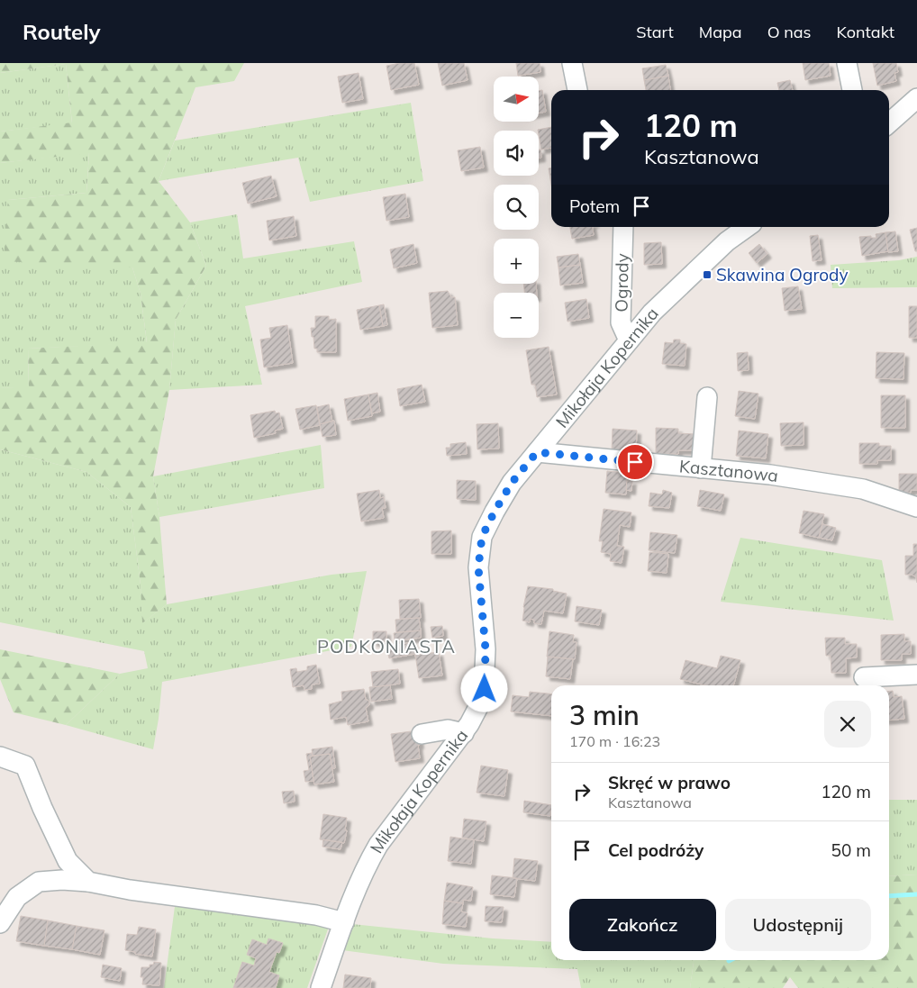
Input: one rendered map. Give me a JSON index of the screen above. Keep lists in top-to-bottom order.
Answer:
{
  "streets": {
    "street": ["Ogrody", "Mikołaja Kopernika", "Kasztanowa"]
  },
  "crossings": [
    ["Ogrody", "Mikołaja Kopernika"],
    ["Mikołaja Kopernika", "Kasztanowa"]
  ],
  "districts": ["PODKONIASTA"],
  "places": {
    "transit": ["Skawina Ogrody"]
  },
  "north": "right",
  "page": {
    "header": "Routely",
    "nav": [
      "Start",
      "Mapa",
      "O nas",
      "Kontakt"
    ],
    "map_buttons": ["+", "−"],
    "turn": ["120 m", "Kasztanowa"],
    "then": "Potem",
    "heading": ["3 min", "170 m · 16:23"],
    "list": [
      {
        "name": "Skręć w prawo",
        "note": "Kasztanowa",
        "value": "120 m"
      },
      {
        "name": "Cel podróży",
        "value": "50 m"
      }
    ],
    "buttons": ["Zakończ", "Udostępnij"]
  }
}
